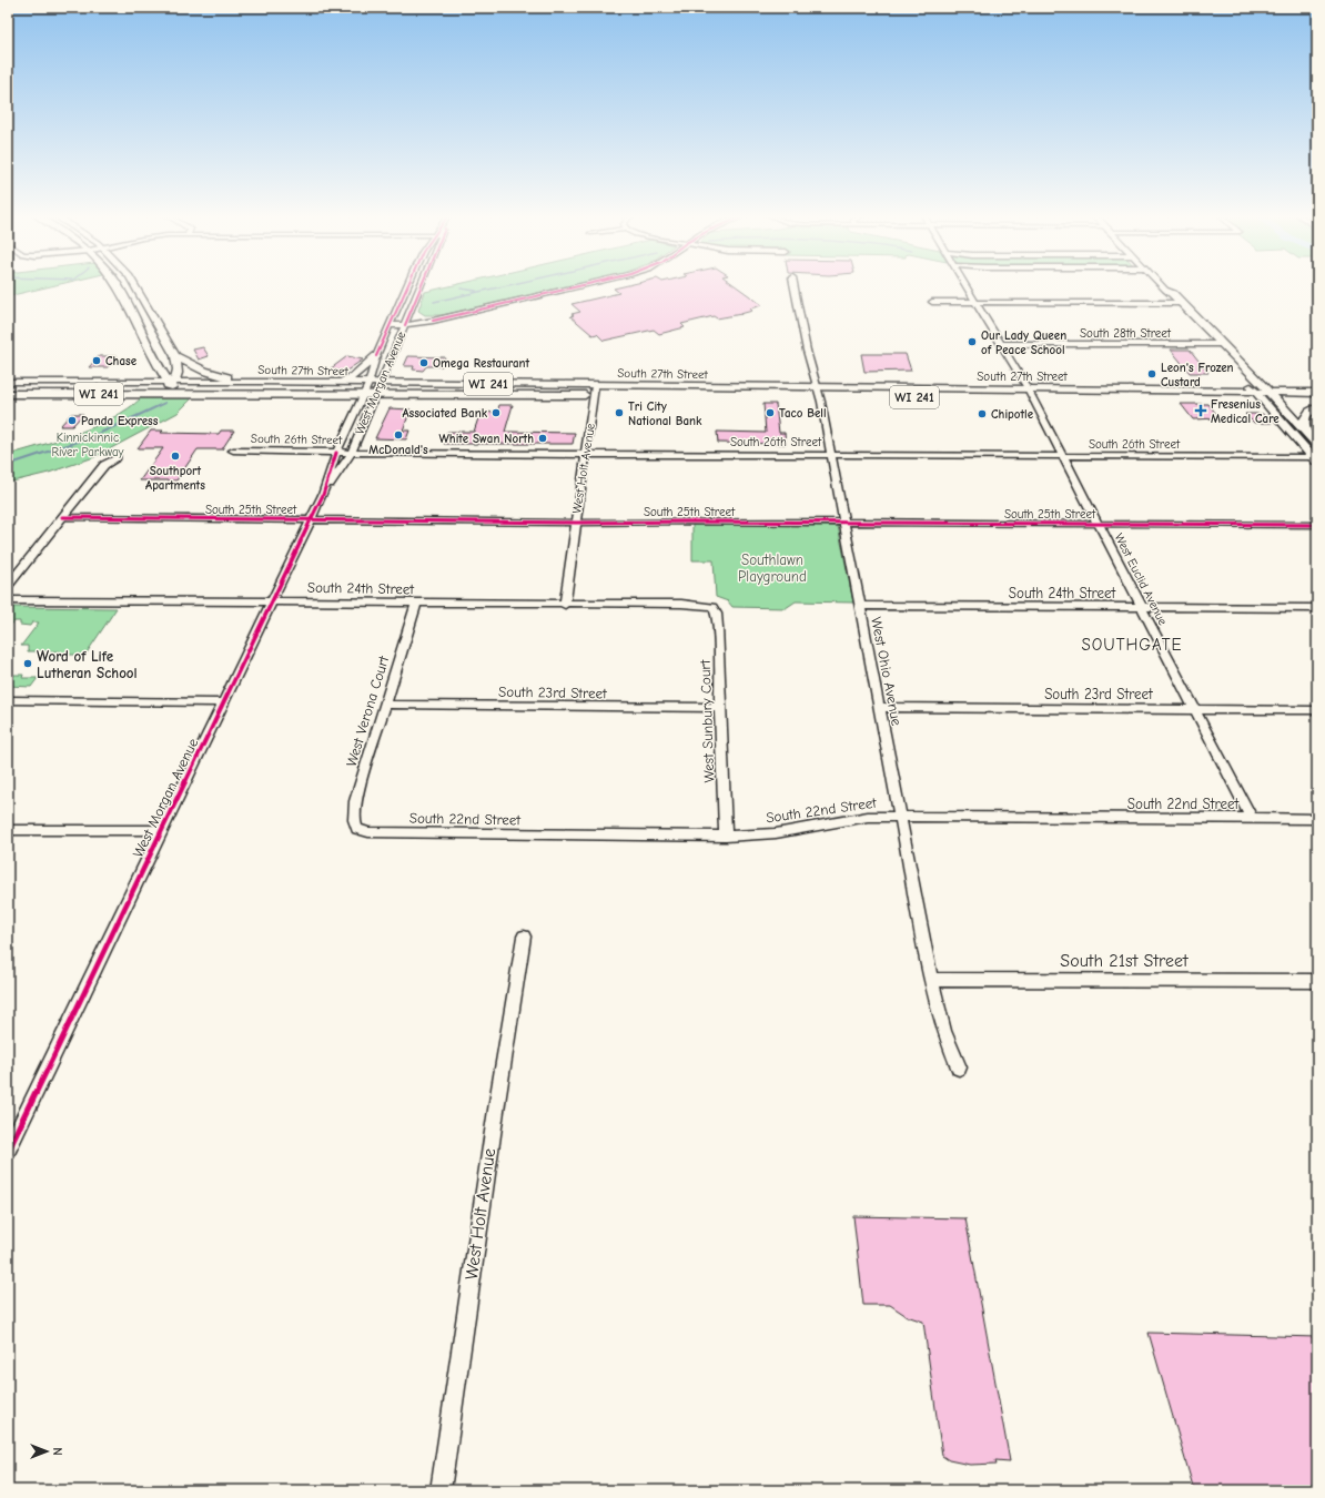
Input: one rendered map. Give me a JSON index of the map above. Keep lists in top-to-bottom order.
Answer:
{
  "streets": {
    "main road": ["South 27th Street", "WI 241"],
    "street": [
      "South 28th Street",
      "West Morgan Avenue",
      "South 26th Street",
      "West Holt Avenue",
      "South 25th Street",
      "West Euclid Avenue",
      "South 24th Street",
      "West Ohio Avenue",
      "South 23rd Street",
      "West Verona Court",
      "West Sunbury Court",
      "South 22nd Street",
      "South 21st Street"
    ]
  },
  "crossings": [
    ["South 28th Street", "West Euclid Avenue"],
    ["South 27th Street", "West Morgan Avenue"],
    ["South 27th Street", "West Holt Avenue"],
    ["South 27th Street", "West Euclid Avenue"],
    ["South 27th Street", "West Ohio Avenue"],
    ["West Morgan Avenue", "South 26th Street"],
    ["West Morgan Avenue", "South 25th Street"],
    ["West Morgan Avenue", "South 24th Street"],
    ["South 26th Street", "West Holt Avenue"],
    ["South 26th Street", "West Euclid Avenue"],
    ["South 26th Street", "West Ohio Avenue"],
    ["West Holt Avenue", "South 25th Street"],
    ["West Holt Avenue", "South 24th Street"],
    ["South 25th Street", "West Euclid Avenue"],
    ["South 25th Street", "West Ohio Avenue"],
    ["West Euclid Avenue", "South 24th Street"],
    ["West Euclid Avenue", "South 23rd Street"],
    ["West Euclid Avenue", "South 22nd Street"],
    ["South 24th Street", "West Ohio Avenue"],
    ["South 24th Street", "West Verona Court"],
    ["South 24th Street", "West Sunbury Court"],
    ["West Ohio Avenue", "South 23rd Street"],
    ["West Ohio Avenue", "South 22nd Street"],
    ["West Ohio Avenue", "South 21st Street"],
    ["South 23rd Street", "West Verona Court"],
    ["South 23rd Street", "West Sunbury Court"],
    ["West Verona Court", "South 22nd Street"],
    ["West Sunbury Court", "South 22nd Street"]
  ],
  "districts": ["SOUTHGATE"],
  "parks": ["Kinnickinnic River Parkway", "Southlawn Playground"],
  "places": {
    "other": [
      "Our Lady Queen of Peace School",
      "Chase",
      "Omega Restaurant",
      "Leon's Frozen Custard",
      "Associated Bank",
      "Tri City National Bank",
      "Taco Bell",
      "Chipotle",
      "Panda Express",
      "McDonald's",
      "White Swan North",
      "Southport Apartments",
      "Word of Life Lutheran School"
    ],
    "health": ["Fresenius Medical Care"]
  },
  "north": "right"
}
